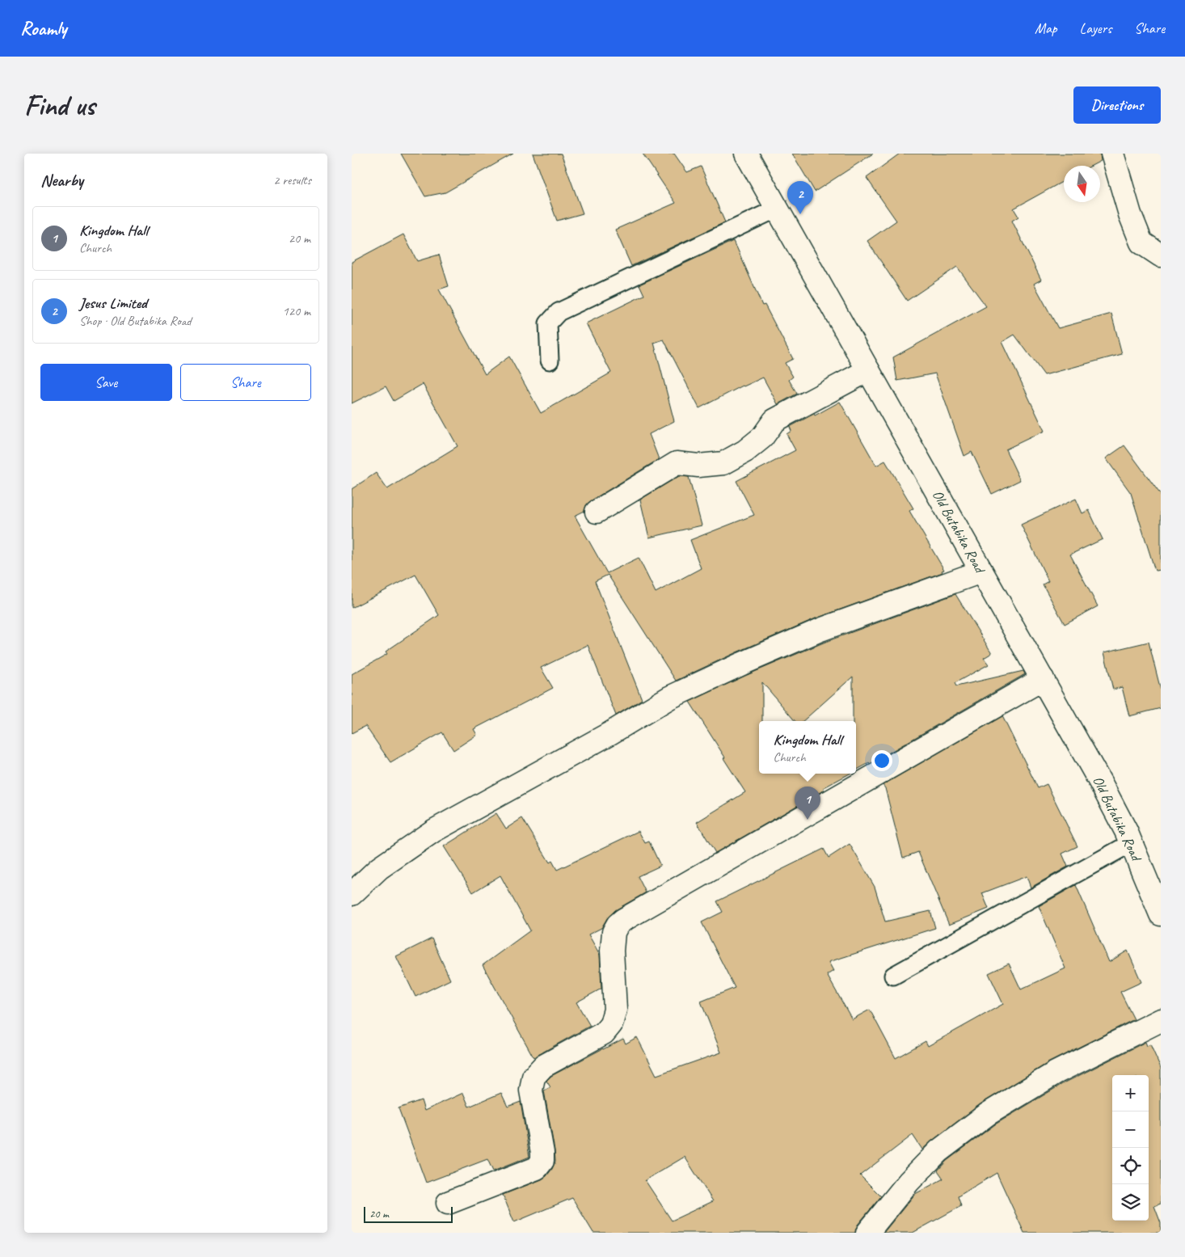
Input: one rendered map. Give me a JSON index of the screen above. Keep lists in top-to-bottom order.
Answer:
{
  "streets": {
    "street": ["Old Butabika Road"]
  },
  "scale_bar": "20 m",
  "north": "bottom",
  "page": {
    "header": "Roamly",
    "nav": ["Map", "Layers", "Share"],
    "buttons": [
      "Directions",
      ["Save", "Share"]
    ],
    "title": "Find us",
    "heading": ["Nearby", "2 results"],
    "pins": ["2", "1"],
    "list": [
      {
        "mark": "1",
        "name": "Kingdom Hall",
        "note": "Church",
        "value": "20 m"
      },
      {
        "mark": "2",
        "name": "Jesus Limited",
        "note": "Shop · Old Butabika Road",
        "value": "120 m"
      }
    ],
    "popup": ["Kingdom Hall", "Church"],
    "map_buttons": ["+", "−"],
    "scale": "20 m"
  }
}
